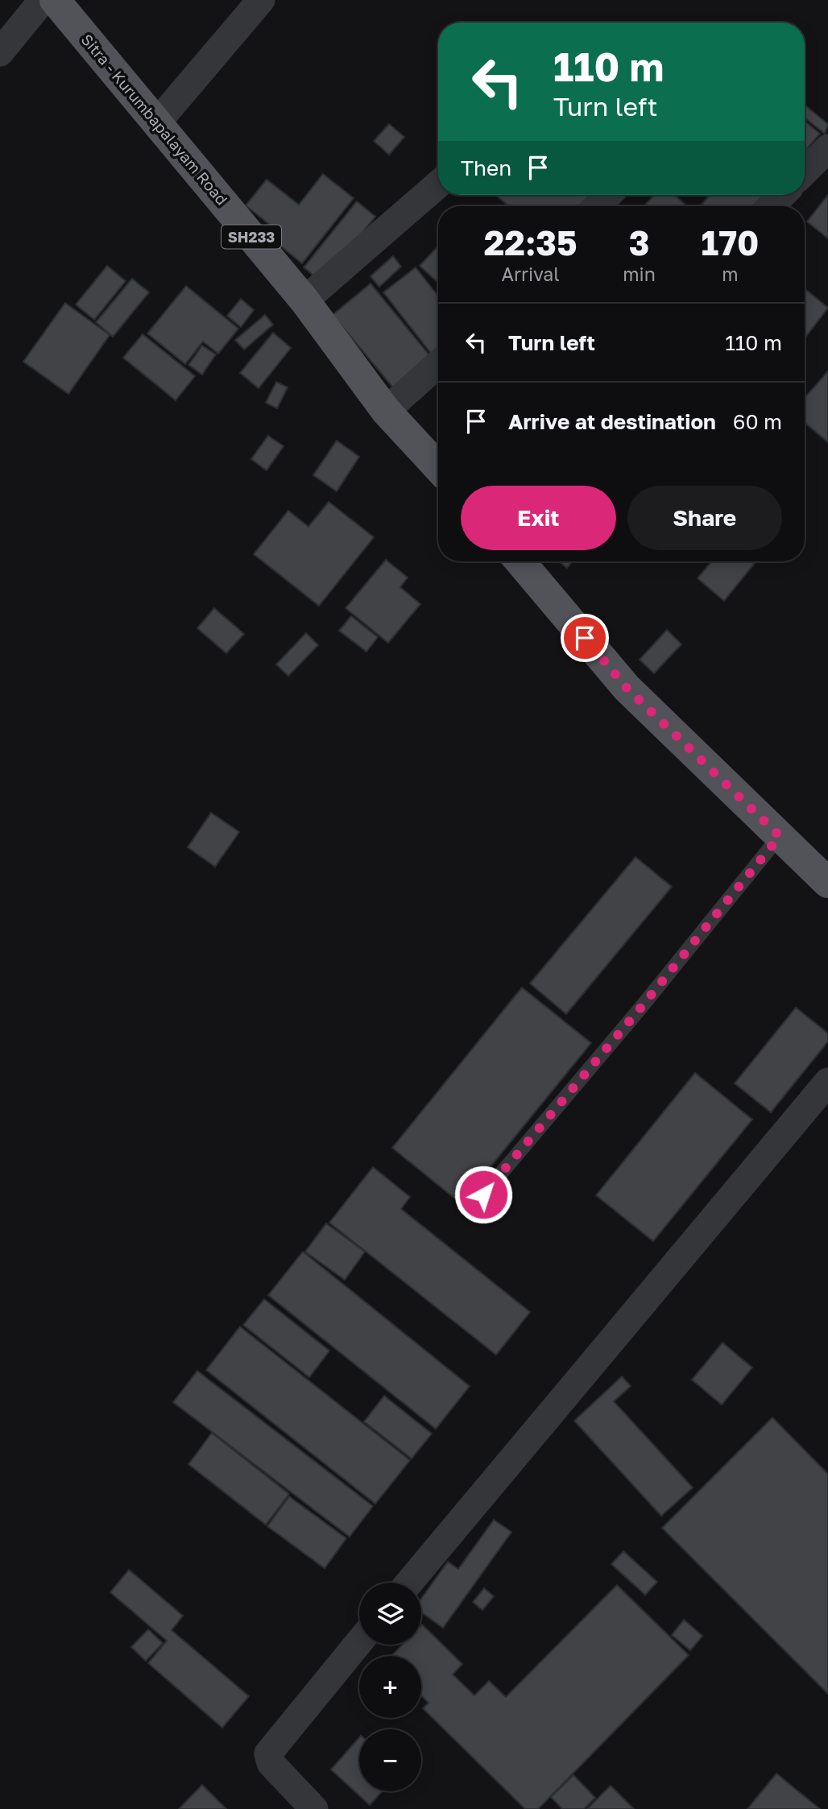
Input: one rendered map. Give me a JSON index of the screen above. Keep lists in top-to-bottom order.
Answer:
{
  "streets": {
    "main road": ["Sitra - Kurumbapalayam Road", "SH233"]
  },
  "page": {
    "turn": ["110 m", "Turn left"],
    "then": "Then",
    "eta": [
      "22:35",
      "Arrival",
      "3",
      "min",
      "170",
      "m"
    ],
    "list": [
      {
        "name": "Turn left",
        "value": "110 m"
      },
      {
        "name": "Arrive at destination",
        "value": "60 m"
      }
    ],
    "buttons": ["Exit", "Share"],
    "map_buttons": ["+", "−"]
  }
}
